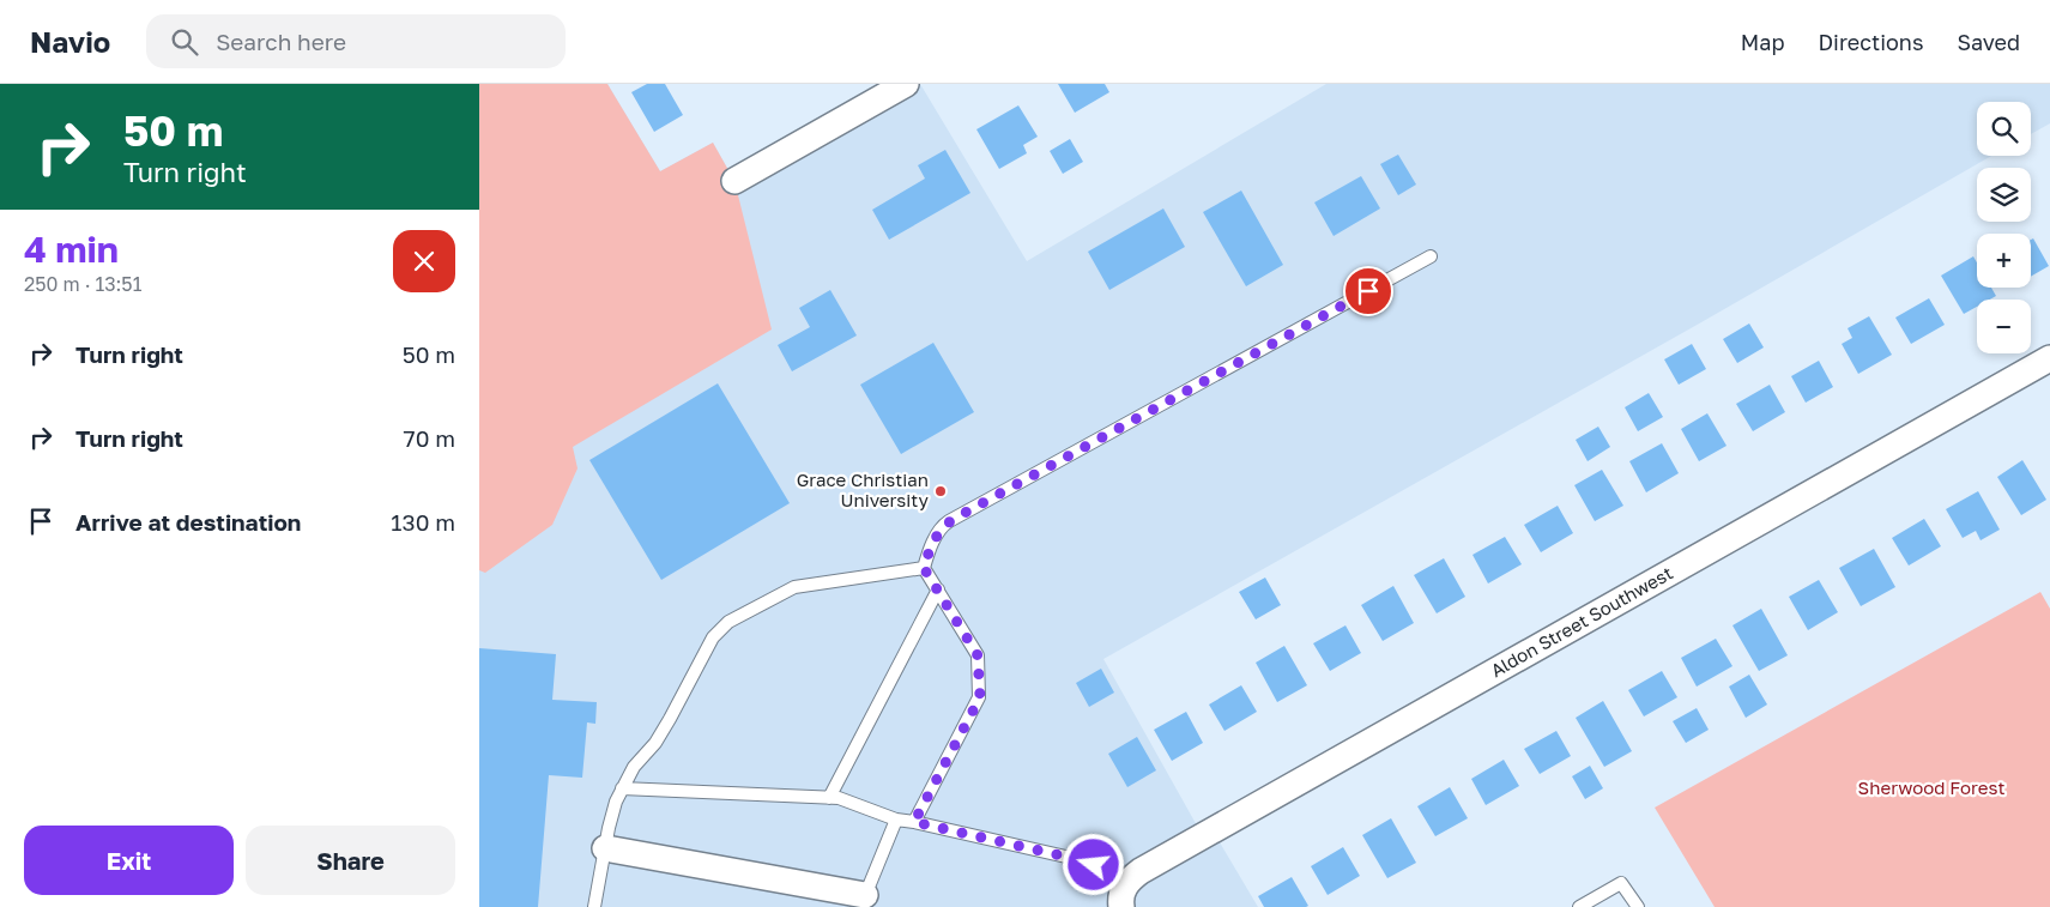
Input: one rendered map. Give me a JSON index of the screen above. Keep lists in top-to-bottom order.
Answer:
{
  "streets": {
    "street": ["Aldon Street Southwest"]
  },
  "parks": ["Sherwood Forest"],
  "places": ["Grace Christian University"],
  "page": {
    "header": "Navio",
    "search": "Search here",
    "nav": ["Map", "Directions", "Saved"],
    "turn": ["50 m", "Turn right"],
    "map_buttons": ["+", "−"],
    "heading": ["4 min", "250 m · 13:51"],
    "list": [
      {
        "name": "Turn right",
        "value": "50 m"
      },
      {
        "name": "Turn right",
        "value": "70 m"
      },
      {
        "name": "Arrive at destination",
        "value": "130 m"
      }
    ],
    "buttons": ["Exit", "Share"]
  }
}
